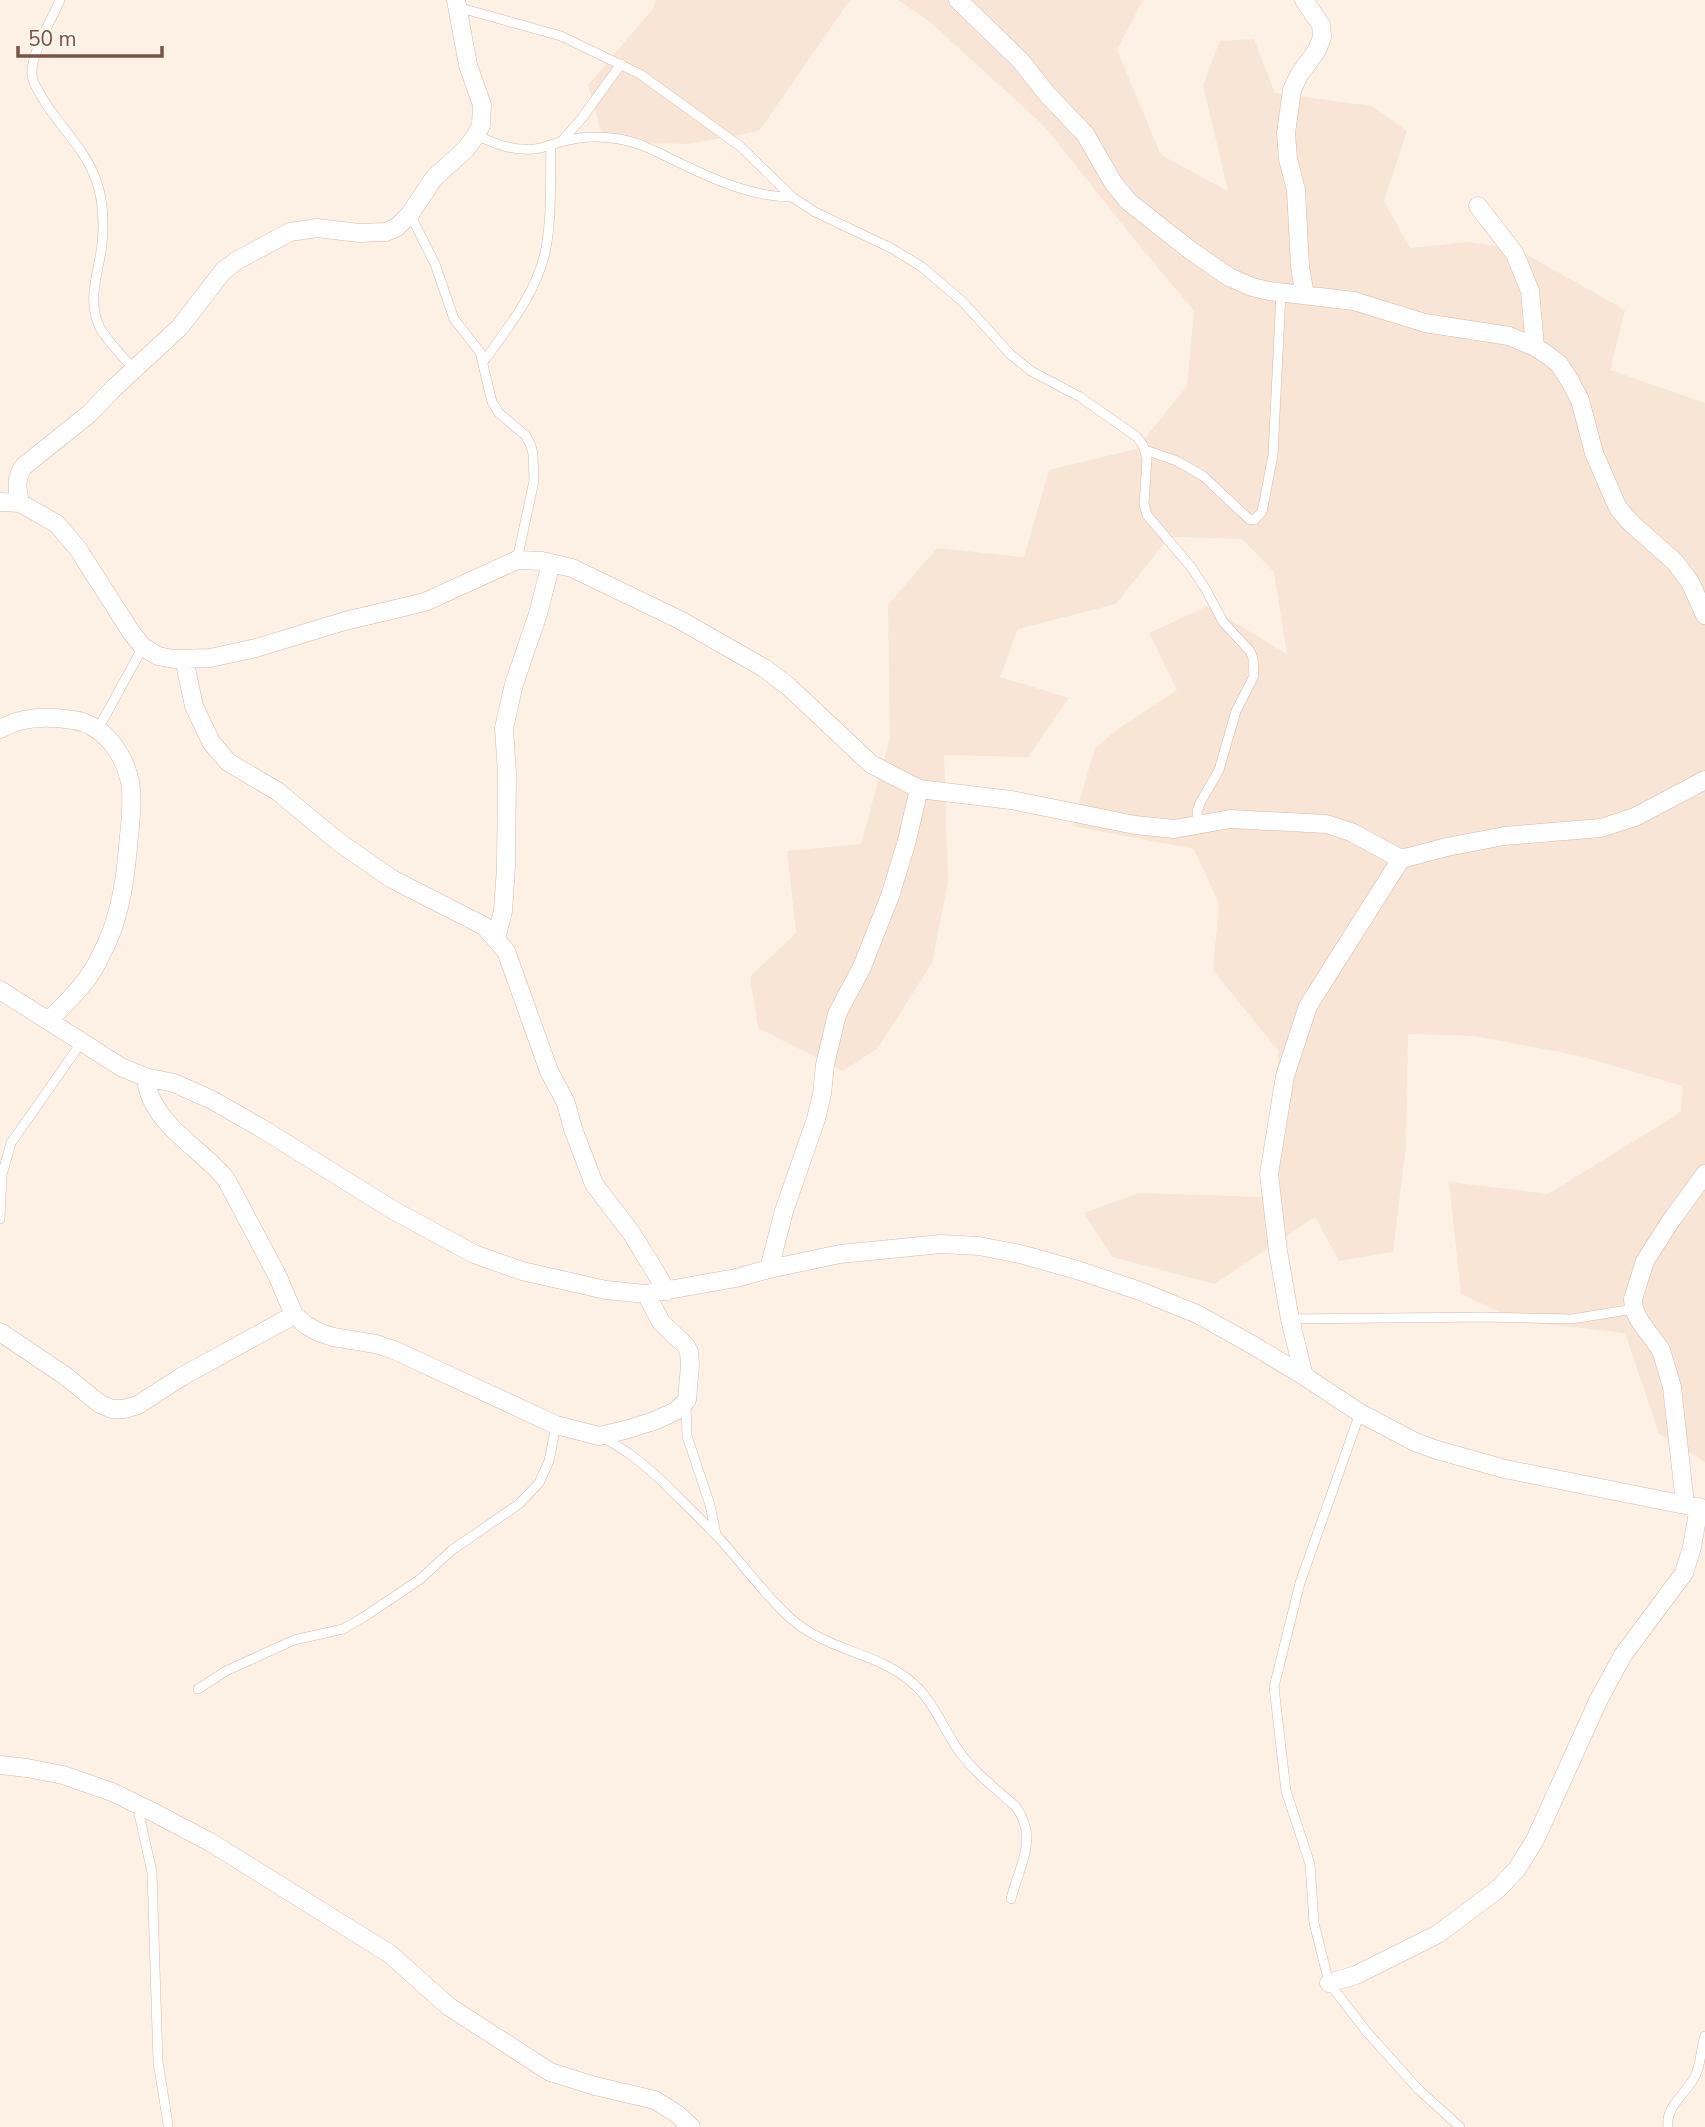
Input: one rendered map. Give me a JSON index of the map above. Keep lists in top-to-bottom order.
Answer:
{
  "scale_bar": "50 m"
}
